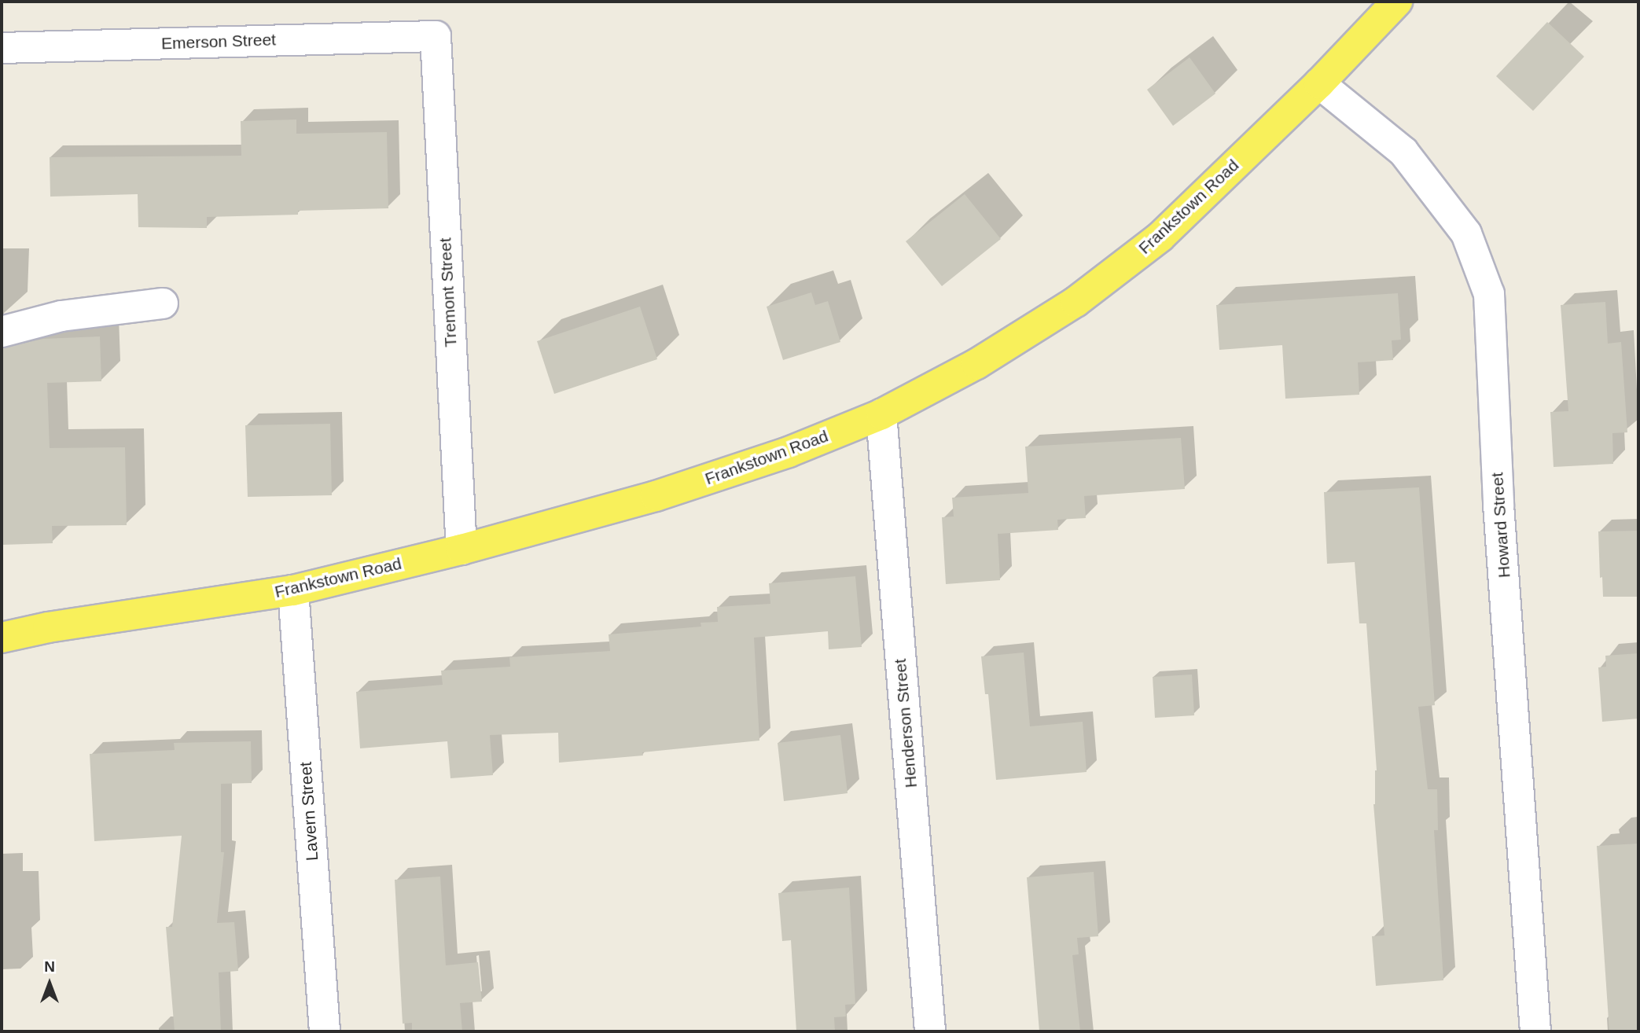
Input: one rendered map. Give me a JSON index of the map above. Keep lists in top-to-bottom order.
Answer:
{
  "streets": {
    "main road": ["Frankstown Road"],
    "street": [
      "Emerson Street",
      "Tremont Street",
      "Howard Street",
      "Henderson Street",
      "Lavern Street"
    ]
  },
  "crossings": [
    ["Emerson Street", "Tremont Street"],
    ["Frankstown Road", "Tremont Street"],
    ["Frankstown Road", "Howard Street"],
    ["Frankstown Road", "Henderson Street"],
    ["Frankstown Road", "Lavern Street"]
  ],
  "north": "top"
}
